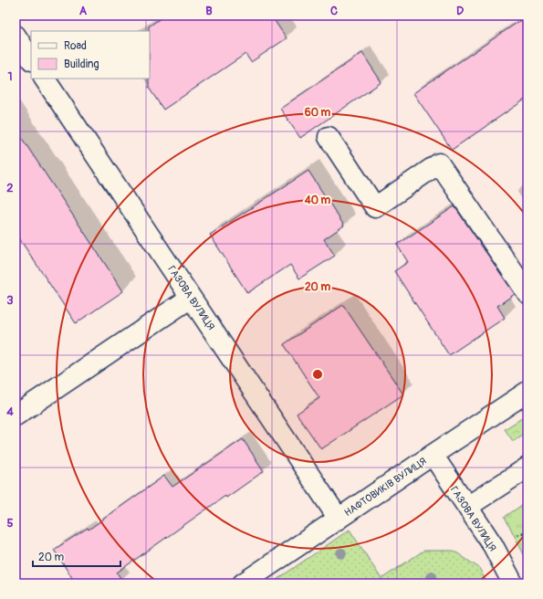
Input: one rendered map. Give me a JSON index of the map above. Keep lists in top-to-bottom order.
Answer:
{
  "streets": {
    "street": ["ГАЗОВА ВУЛИЦЯ", "НАФТОВИКІВ ВУЛИЦЯ"]
  },
  "crossings": [
    ["ГАЗОВА ВУЛИЦЯ", "НАФТОВИКІВ ВУЛИЦЯ"]
  ],
  "legend": ["Road", "Building"],
  "scale_bar": "20 m",
  "grid": {
    "columns": [
      "A",
      "B",
      "C",
      "D"
    ],
    "rows": [
      "1",
      "2",
      "3",
      "4",
      "5"
    ]
  },
  "rings": ["60 m", "40 m", "20 m"]
}
